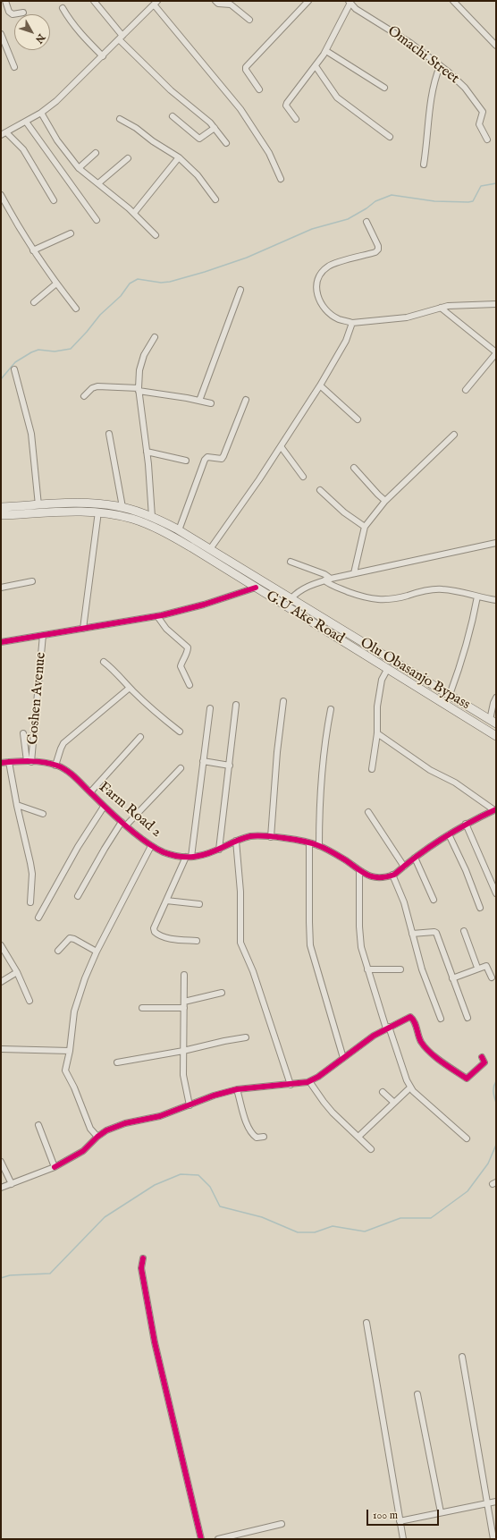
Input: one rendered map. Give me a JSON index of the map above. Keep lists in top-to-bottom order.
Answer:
{
  "streets": {
    "main road": ["G.U Ake Road", "Olu Obasanjo Bypass"],
    "street": ["Omachi Street", "Goshen Avenue", "Farm Road 2"]
  },
  "crossings": [
    ["Goshen Avenue", "Farm Road 2"]
  ],
  "scale_bar": "100 m",
  "north": "bottom right"
}
